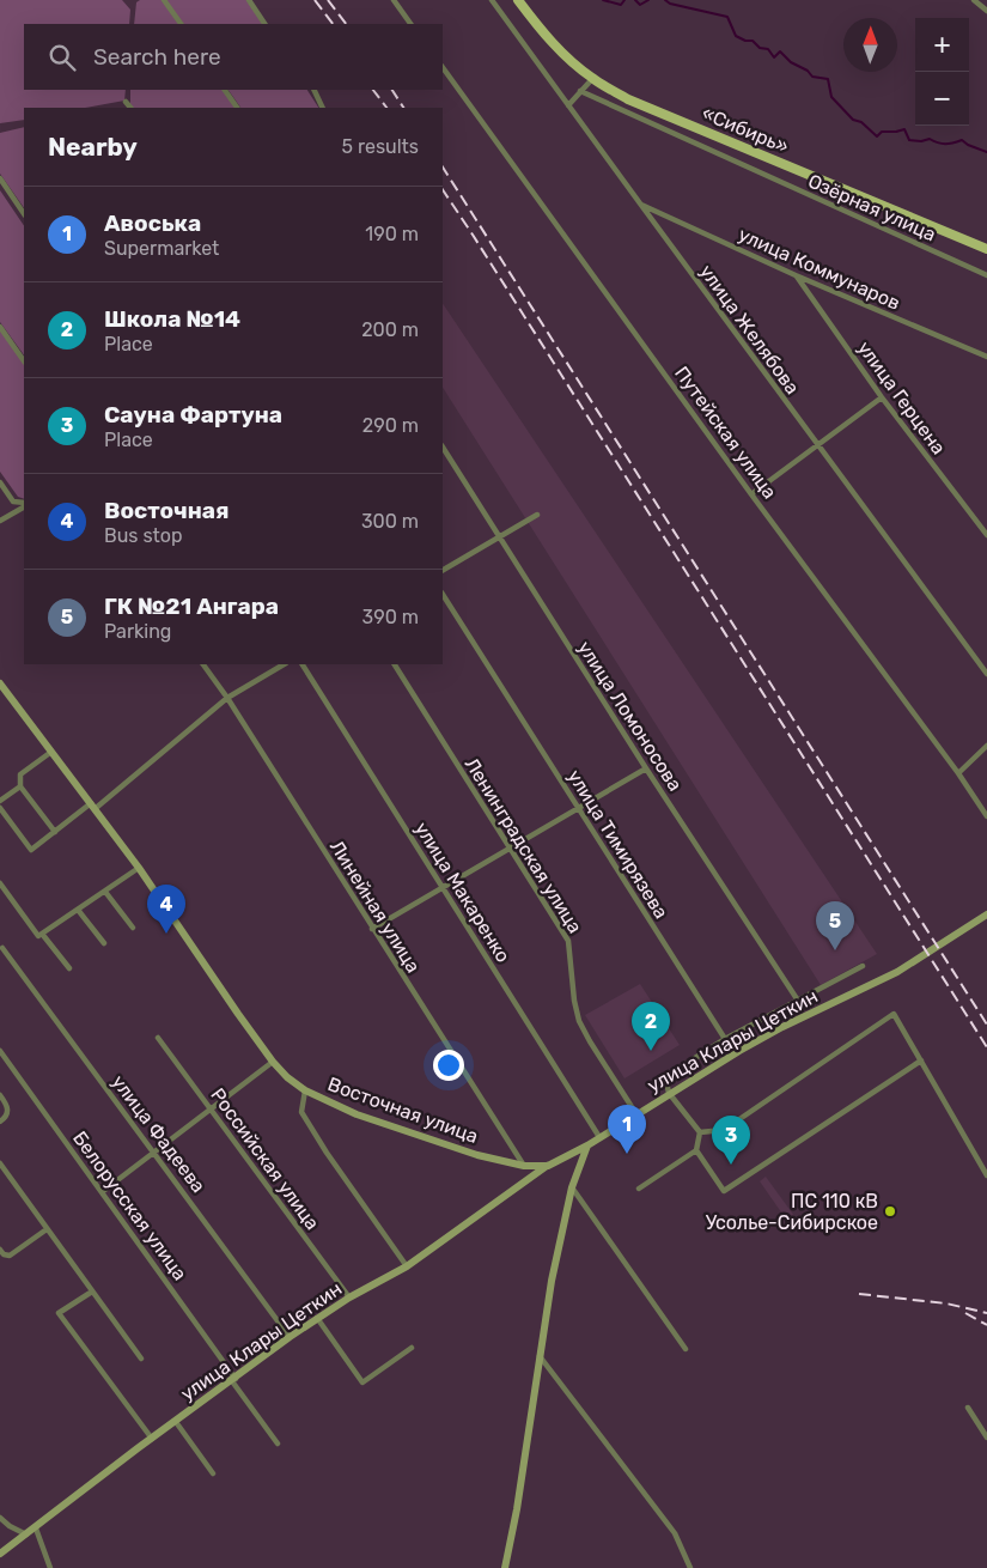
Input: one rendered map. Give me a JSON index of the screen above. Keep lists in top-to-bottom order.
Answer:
{
  "streets": {
    "main road": ["«Сибирь»"],
    "street": [
      "Озёрная улица",
      "улица Коммунаров",
      "улица Желябова",
      "улица Герцена",
      "Путейская улица",
      "улица Ломоносова",
      "улица Тимирязева",
      "Ленинградская улица",
      "улица Макаренко",
      "Линейная улица",
      "улица Клары Цеткин",
      "Восточная улица",
      "улица Фадеева",
      "Российская улица",
      "Белорусская улица"
    ]
  },
  "crossings": [
    ["улица Коммунаров", "улица Желябова"],
    ["улица Коммунаров", "улица Герцена"],
    ["Ленинградская улица", "улица Клары Цеткин"],
    ["улица Макаренко", "улица Клары Цеткин"],
    ["Линейная улица", "Восточная улица"],
    ["улица Клары Цеткин", "Восточная улица"],
    ["улица Клары Цеткин", "улица Фадеева"],
    ["улица Клары Цеткин", "Российская улица"],
    ["улица Клары Цеткин", "Белорусская улица"]
  ],
  "places": ["ПС 110 кВ Усолье-Сибирское"],
  "north": "top",
  "page": {
    "map_buttons": ["+", "−"],
    "search": "Search here",
    "heading": ["Nearby", "5 results"],
    "list": [
      {
        "mark": "1",
        "name": "Авоська",
        "note": "Supermarket",
        "value": "190 m"
      },
      {
        "mark": "2",
        "name": "Школа №14",
        "note": "Place",
        "value": "200 m"
      },
      {
        "mark": "3",
        "name": "Сауна Фартуна",
        "note": "Place",
        "value": "290 m"
      },
      {
        "mark": "4",
        "name": "Восточная",
        "note": "Bus stop",
        "value": "300 m"
      },
      {
        "mark": "5",
        "name": "ГК №21 Ангара",
        "note": "Parking",
        "value": "390 m"
      }
    ],
    "pins": [
      "4",
      "5",
      "2",
      "1",
      "3"
    ]
  }
}
